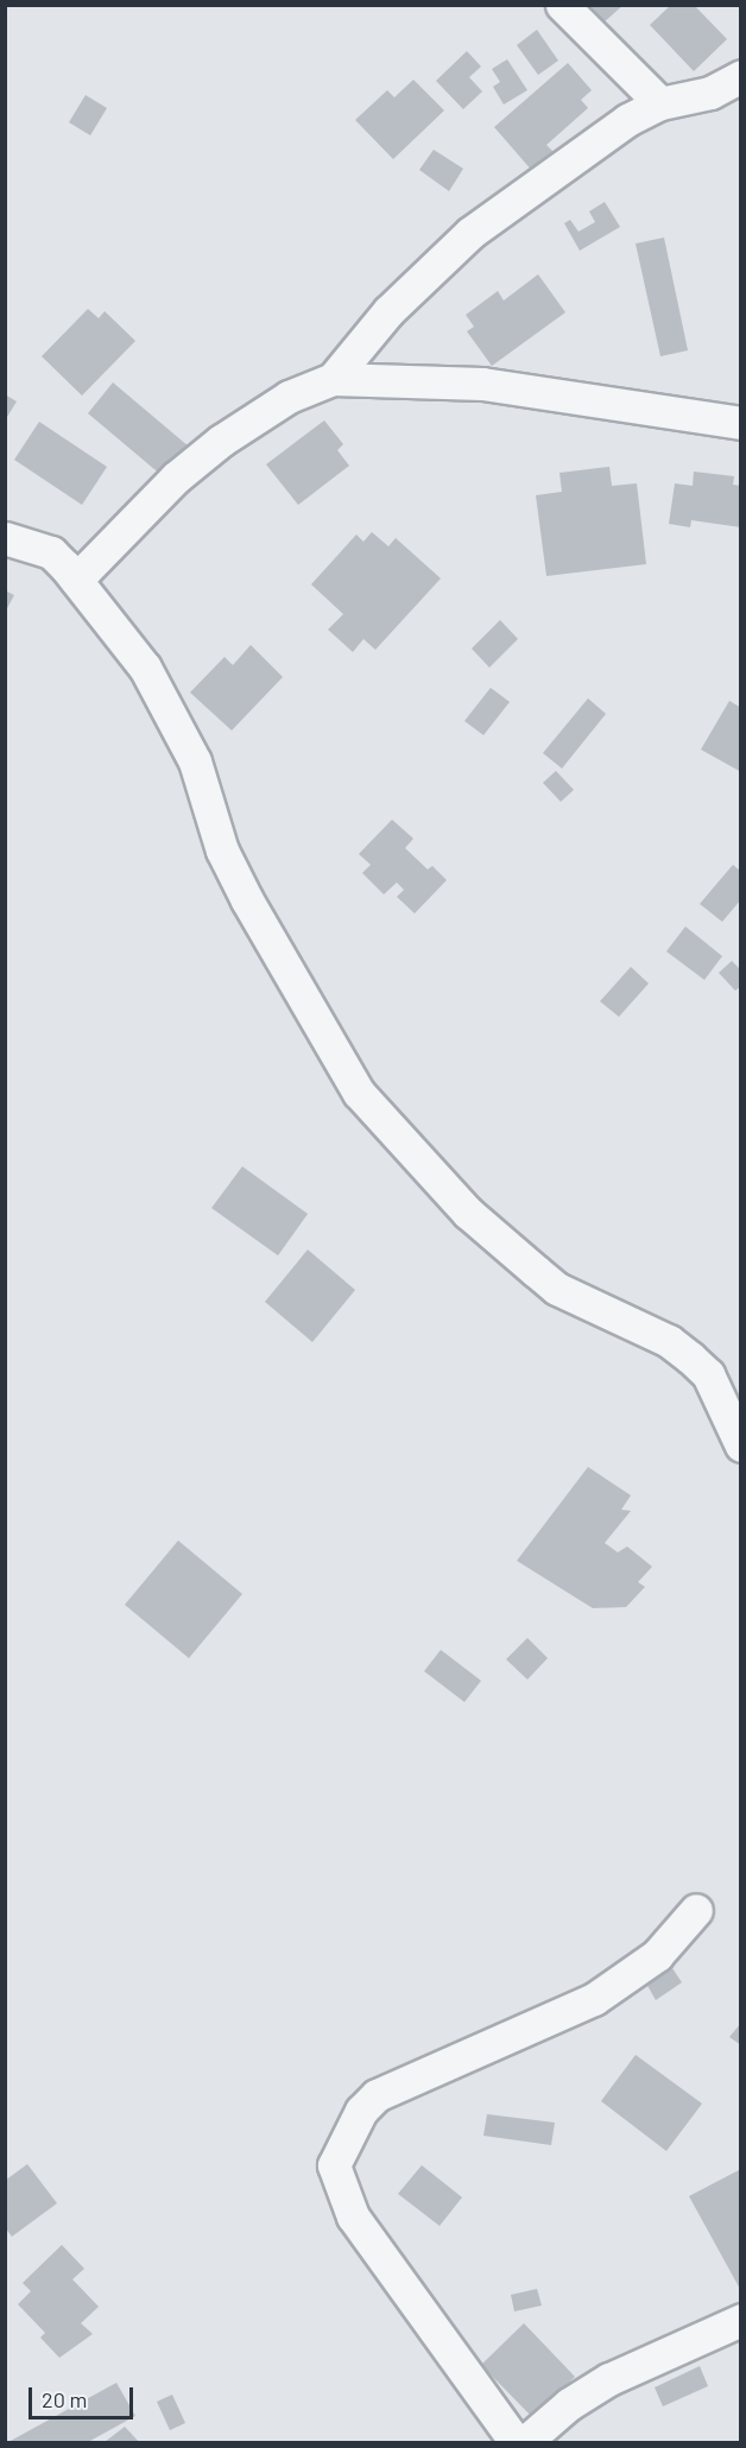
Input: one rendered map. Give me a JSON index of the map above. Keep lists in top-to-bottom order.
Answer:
{
  "scale_bar": "20 m"
}
